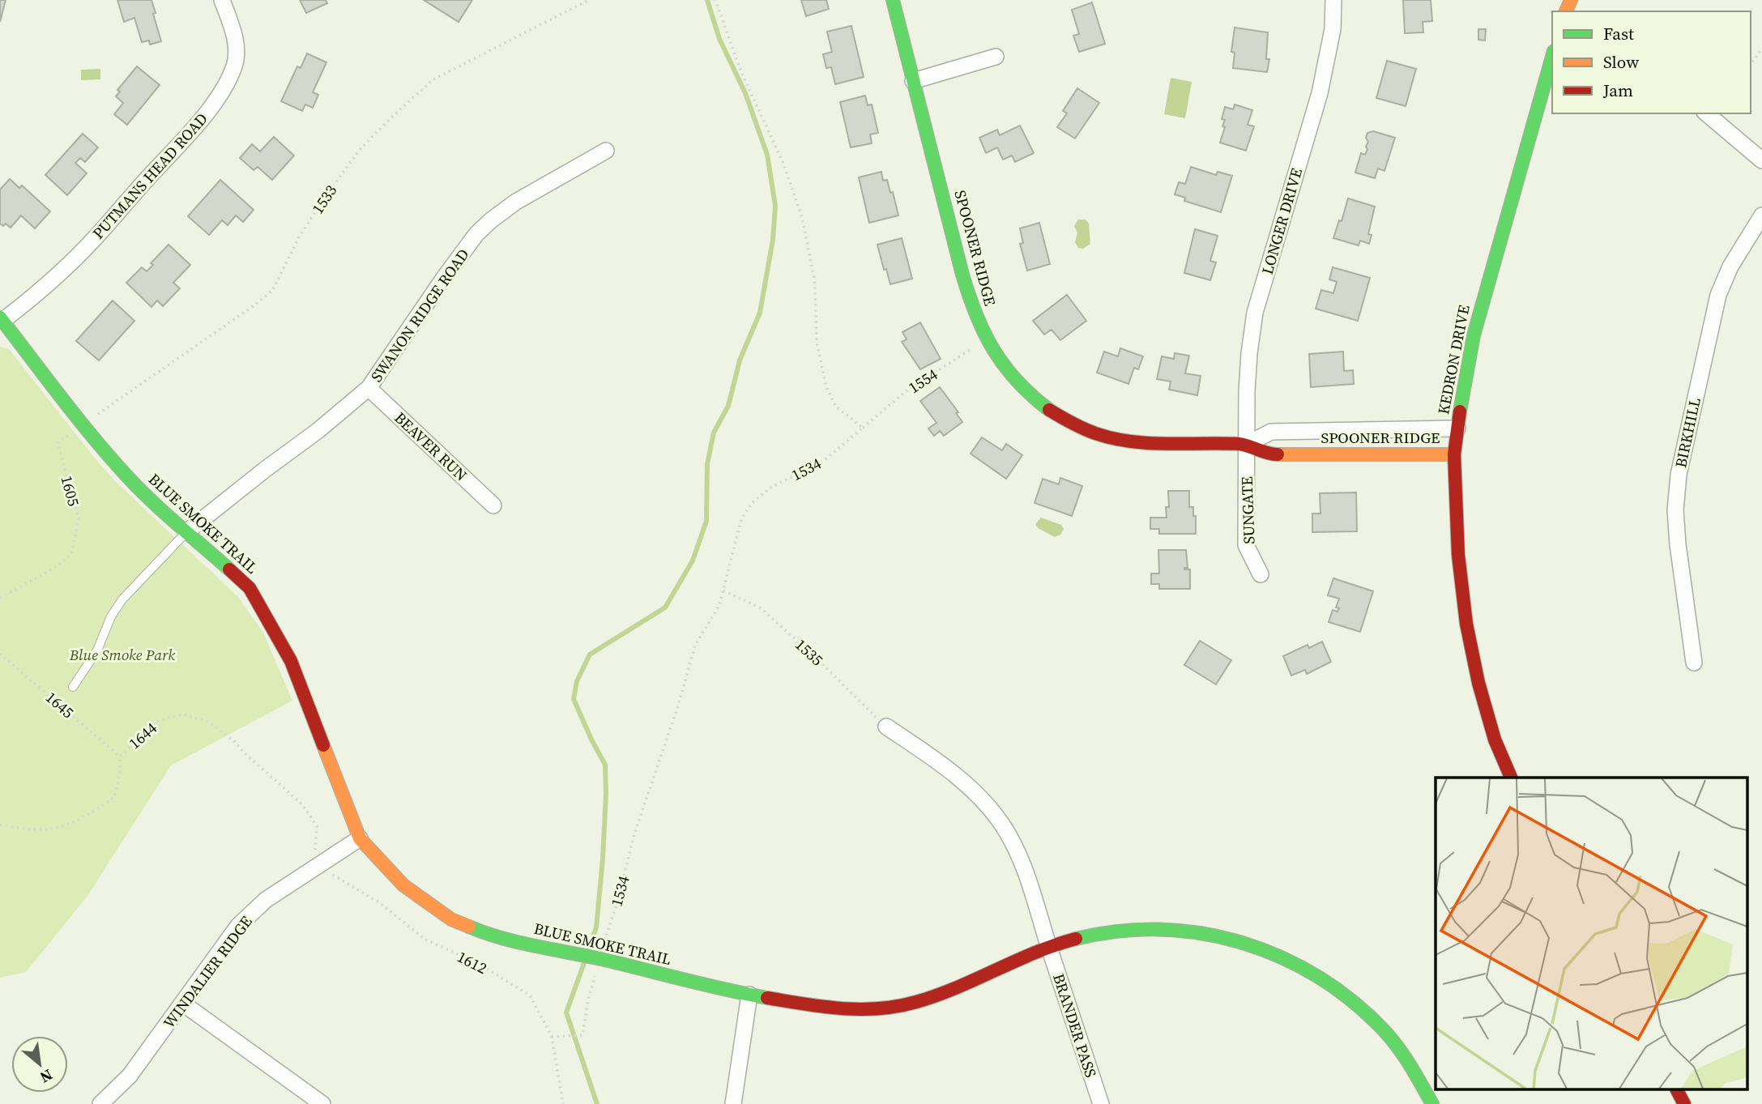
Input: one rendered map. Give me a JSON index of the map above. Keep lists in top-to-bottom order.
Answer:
{
  "streets": {
    "street": [
      "PUTMANS HEAD ROAD",
      "LONGER DRIVE",
      "SPOONER RIDGE",
      "SWANON RIDGE ROAD",
      "KEDRON DRIVE",
      "BIRKHILL",
      "BEAVER RUN",
      "SUNGATE",
      "BLUE SMOKE TRAIL",
      "WINDALIER RIDGE",
      "BRANDER PASS"
    ],
    "path": [
      "1533",
      "1554",
      "1534",
      "1605",
      "1535",
      "1645",
      "1644",
      "1612"
    ]
  },
  "crossings": [
    ["PUTMANS HEAD ROAD", "BLUE SMOKE TRAIL"],
    ["1533", "1605"],
    ["1533", "BLUE SMOKE TRAIL"],
    ["LONGER DRIVE", "SPOONER RIDGE"],
    ["LONGER DRIVE", "SUNGATE"],
    ["SPOONER RIDGE", "KEDRON DRIVE"],
    ["SPOONER RIDGE", "1554"],
    ["SPOONER RIDGE", "SUNGATE"],
    ["SWANON RIDGE ROAD", "BEAVER RUN"],
    ["SWANON RIDGE ROAD", "BLUE SMOKE TRAIL"],
    ["1554", "1534"],
    ["1534", "1535"],
    ["1605", "BLUE SMOKE TRAIL"],
    ["BLUE SMOKE TRAIL", "WINDALIER RIDGE"],
    ["BLUE SMOKE TRAIL", "BRANDER PASS"],
    ["1535", "BRANDER PASS"],
    ["1645", "1644"],
    ["1644", "1612"],
    ["1644", "WINDALIER RIDGE"],
    ["1612", "WINDALIER RIDGE"]
  ],
  "parks": ["Blue Smoke Park"],
  "legend": ["Fast", "Slow", "Jam"],
  "north": "bottom right"
}
